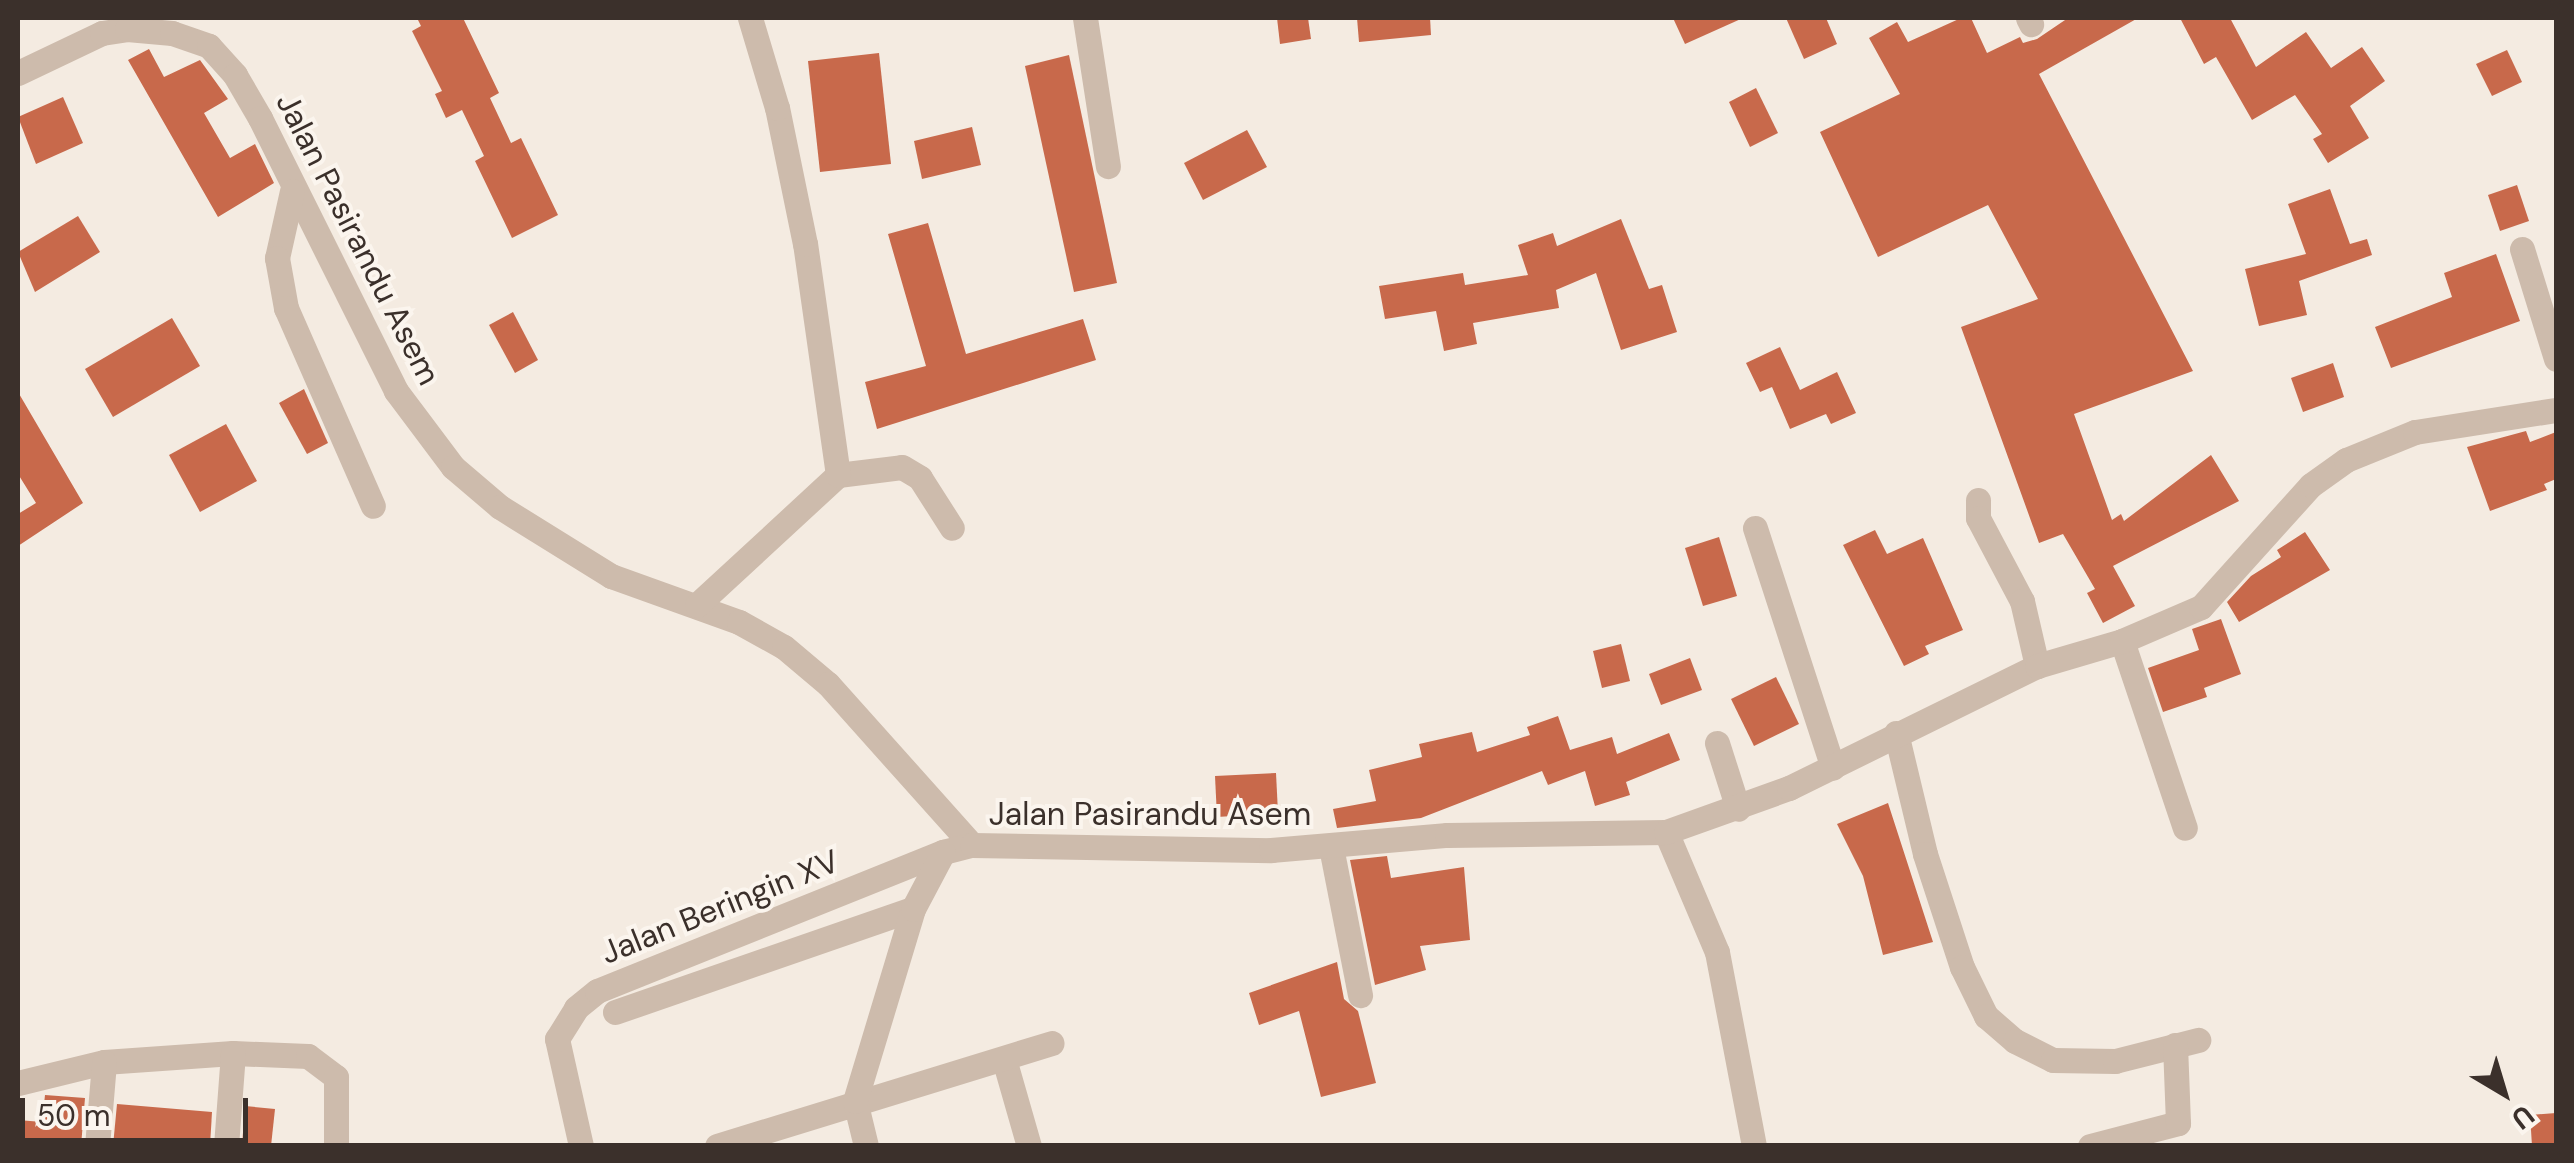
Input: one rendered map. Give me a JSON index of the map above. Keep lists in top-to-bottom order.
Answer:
{
  "streets": {
    "street": ["Jalan Pasirandu Asem", "Jalan Beringin XV"]
  },
  "crossings": [
    ["Jalan Pasirandu Asem", "Jalan Beringin XV"]
  ],
  "scale_bar": "50 m",
  "north": "bottom right"
}
